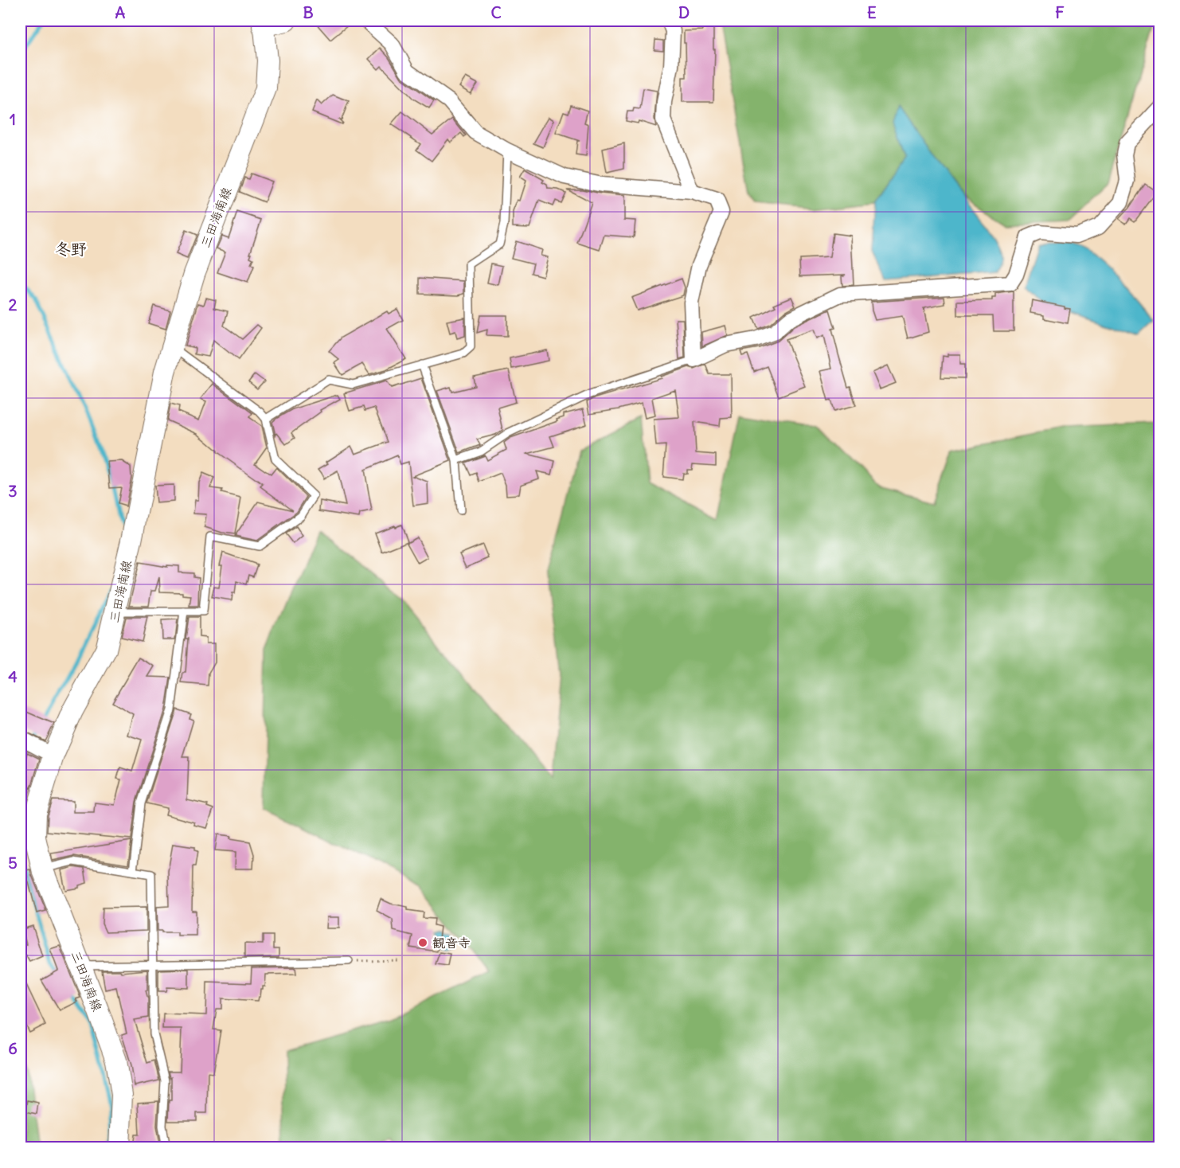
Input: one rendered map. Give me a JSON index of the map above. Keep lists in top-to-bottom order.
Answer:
{
  "streets": {
    "main road": ["三田海南線"]
  },
  "districts": ["冬野"],
  "places": ["観音寺"],
  "grid": {
    "columns": [
      "A",
      "B",
      "C",
      "D",
      "E",
      "F"
    ],
    "rows": [
      "1",
      "2",
      "3",
      "4",
      "5",
      "6"
    ]
  }
}
